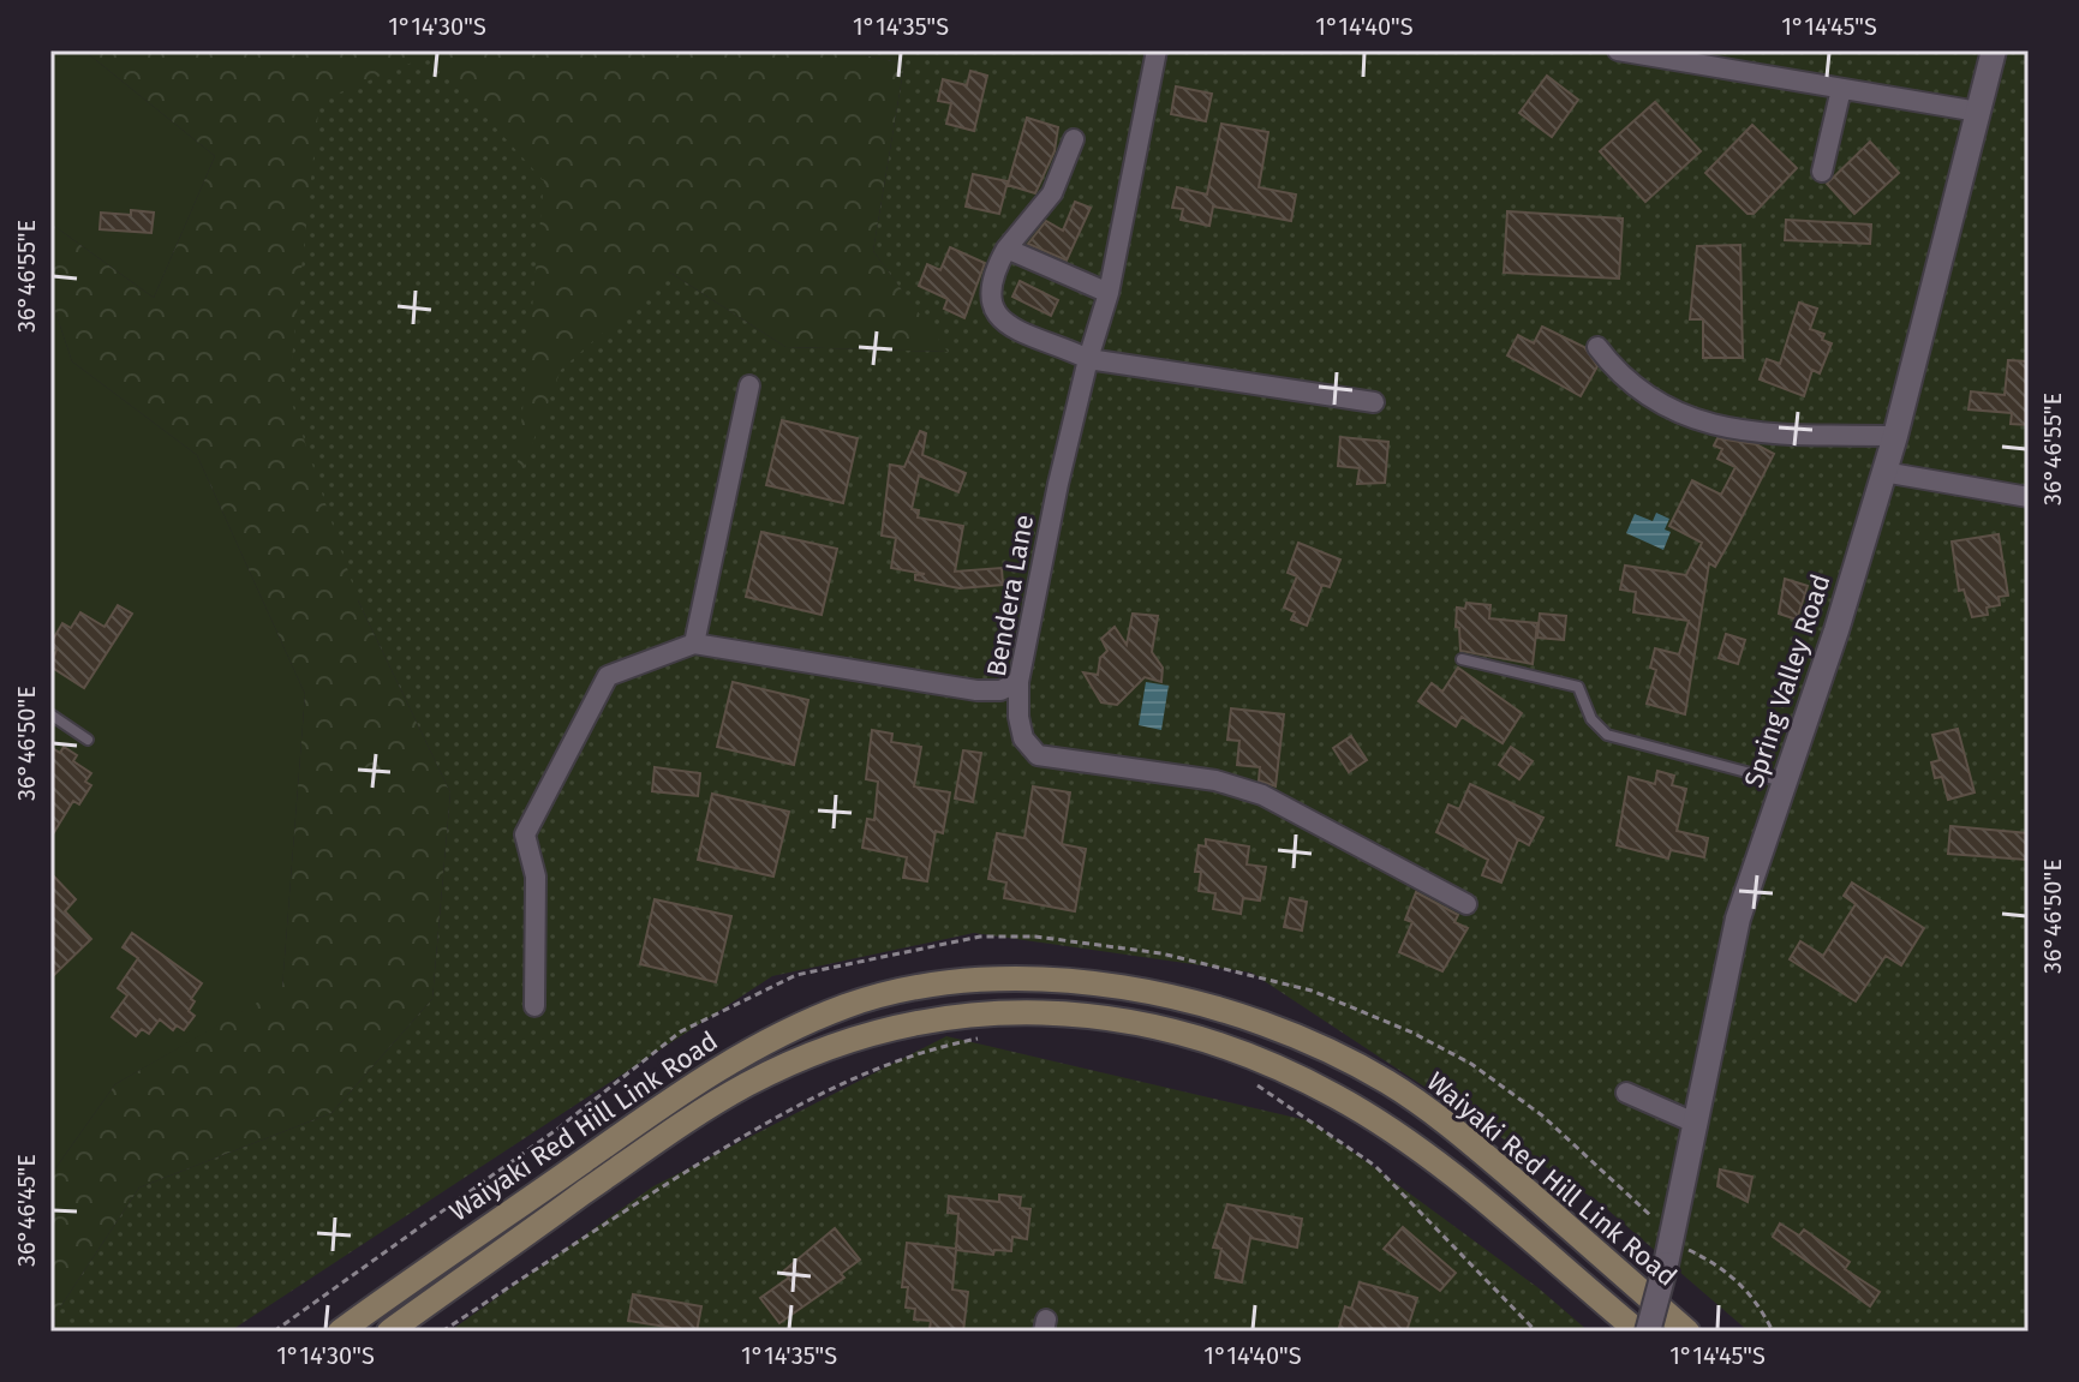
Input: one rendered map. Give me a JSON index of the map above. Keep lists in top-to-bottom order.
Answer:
{
  "streets": {
    "main road": ["Waiyaki Red Hill Link Road"],
    "street": ["Bendera Lane", "Spring Valley Road"]
  },
  "coordinates": [
    "1°14'30\"S",
    "1°14'35\"S",
    "1°14'40\"S",
    "1°14'45\"S",
    "36°46'55\"E",
    "36°46'50\"E",
    "36°46'45\"E"
  ]
}
